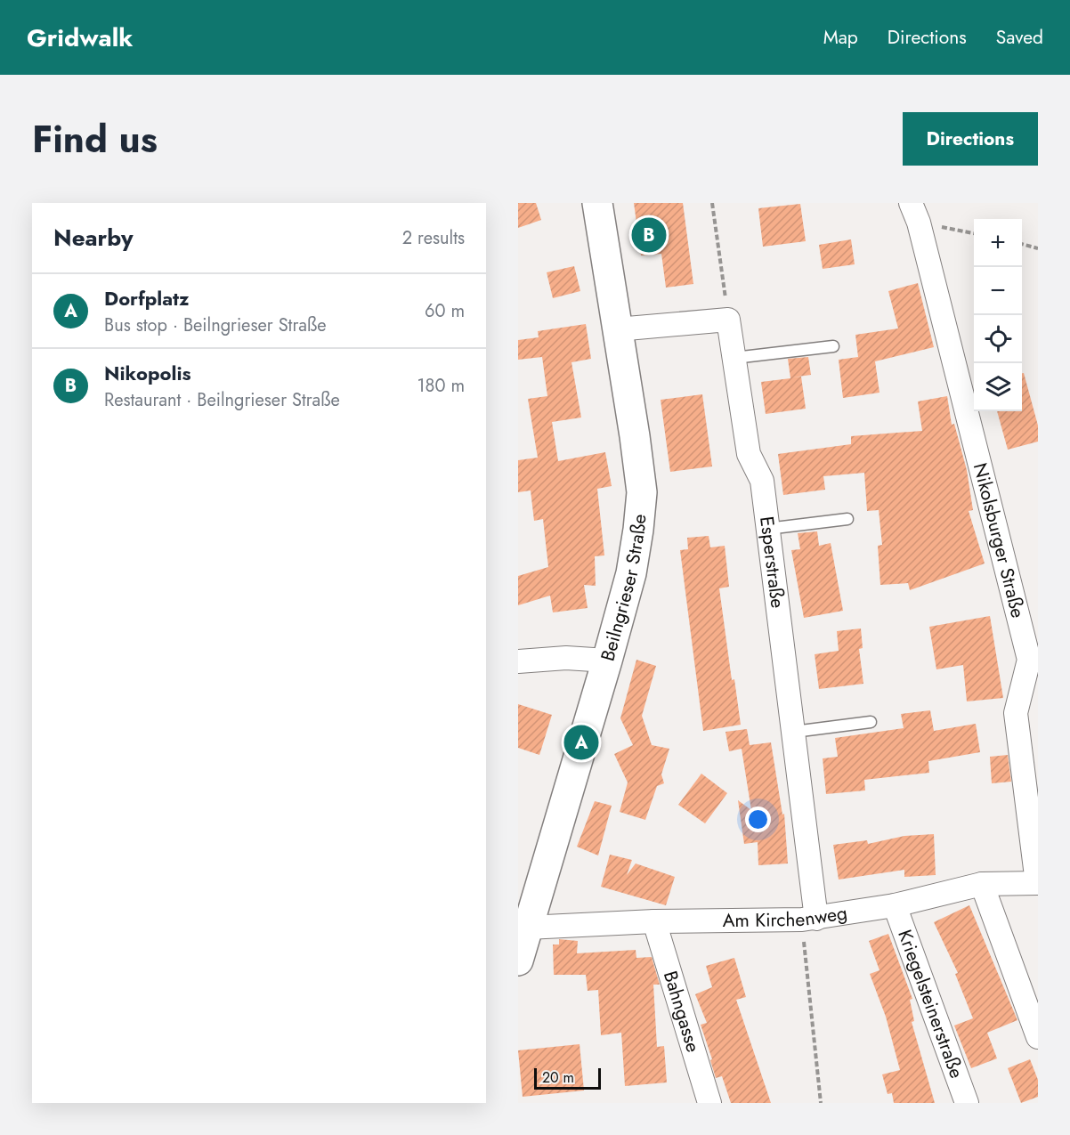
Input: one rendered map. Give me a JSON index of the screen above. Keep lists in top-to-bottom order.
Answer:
{
  "streets": {
    "main road": ["Beilngrieser Straße"],
    "street": [
      "Nikolsburger Straße",
      "Esperstraße",
      "Am Kirchenweg",
      "Kriegelsteinerstraße",
      "Bahngasse"
    ]
  },
  "crossings": [
    ["Nikolsburger Straße", "Am Kirchenweg"],
    ["Esperstraße", "Am Kirchenweg"],
    ["Beilngrieser Straße", "Am Kirchenweg"],
    ["Am Kirchenweg", "Kriegelsteinerstraße"],
    ["Am Kirchenweg", "Bahngasse"]
  ],
  "scale_bar": "20 m",
  "page": {
    "header": "Gridwalk",
    "nav": ["Map", "Directions", "Saved"],
    "title": "Find us",
    "buttons": "Directions",
    "heading": ["Nearby", "2 results"],
    "pins": ["B", "A"],
    "map_buttons": ["+", "−"],
    "list": [
      {
        "mark": "A",
        "name": "Dorfplatz",
        "note": "Bus stop · Beilngrieser Straße",
        "value": "60 m"
      },
      {
        "mark": "B",
        "name": "Nikopolis",
        "note": "Restaurant · Beilngrieser Straße",
        "value": "180 m"
      }
    ],
    "scale": "20 m"
  }
}
